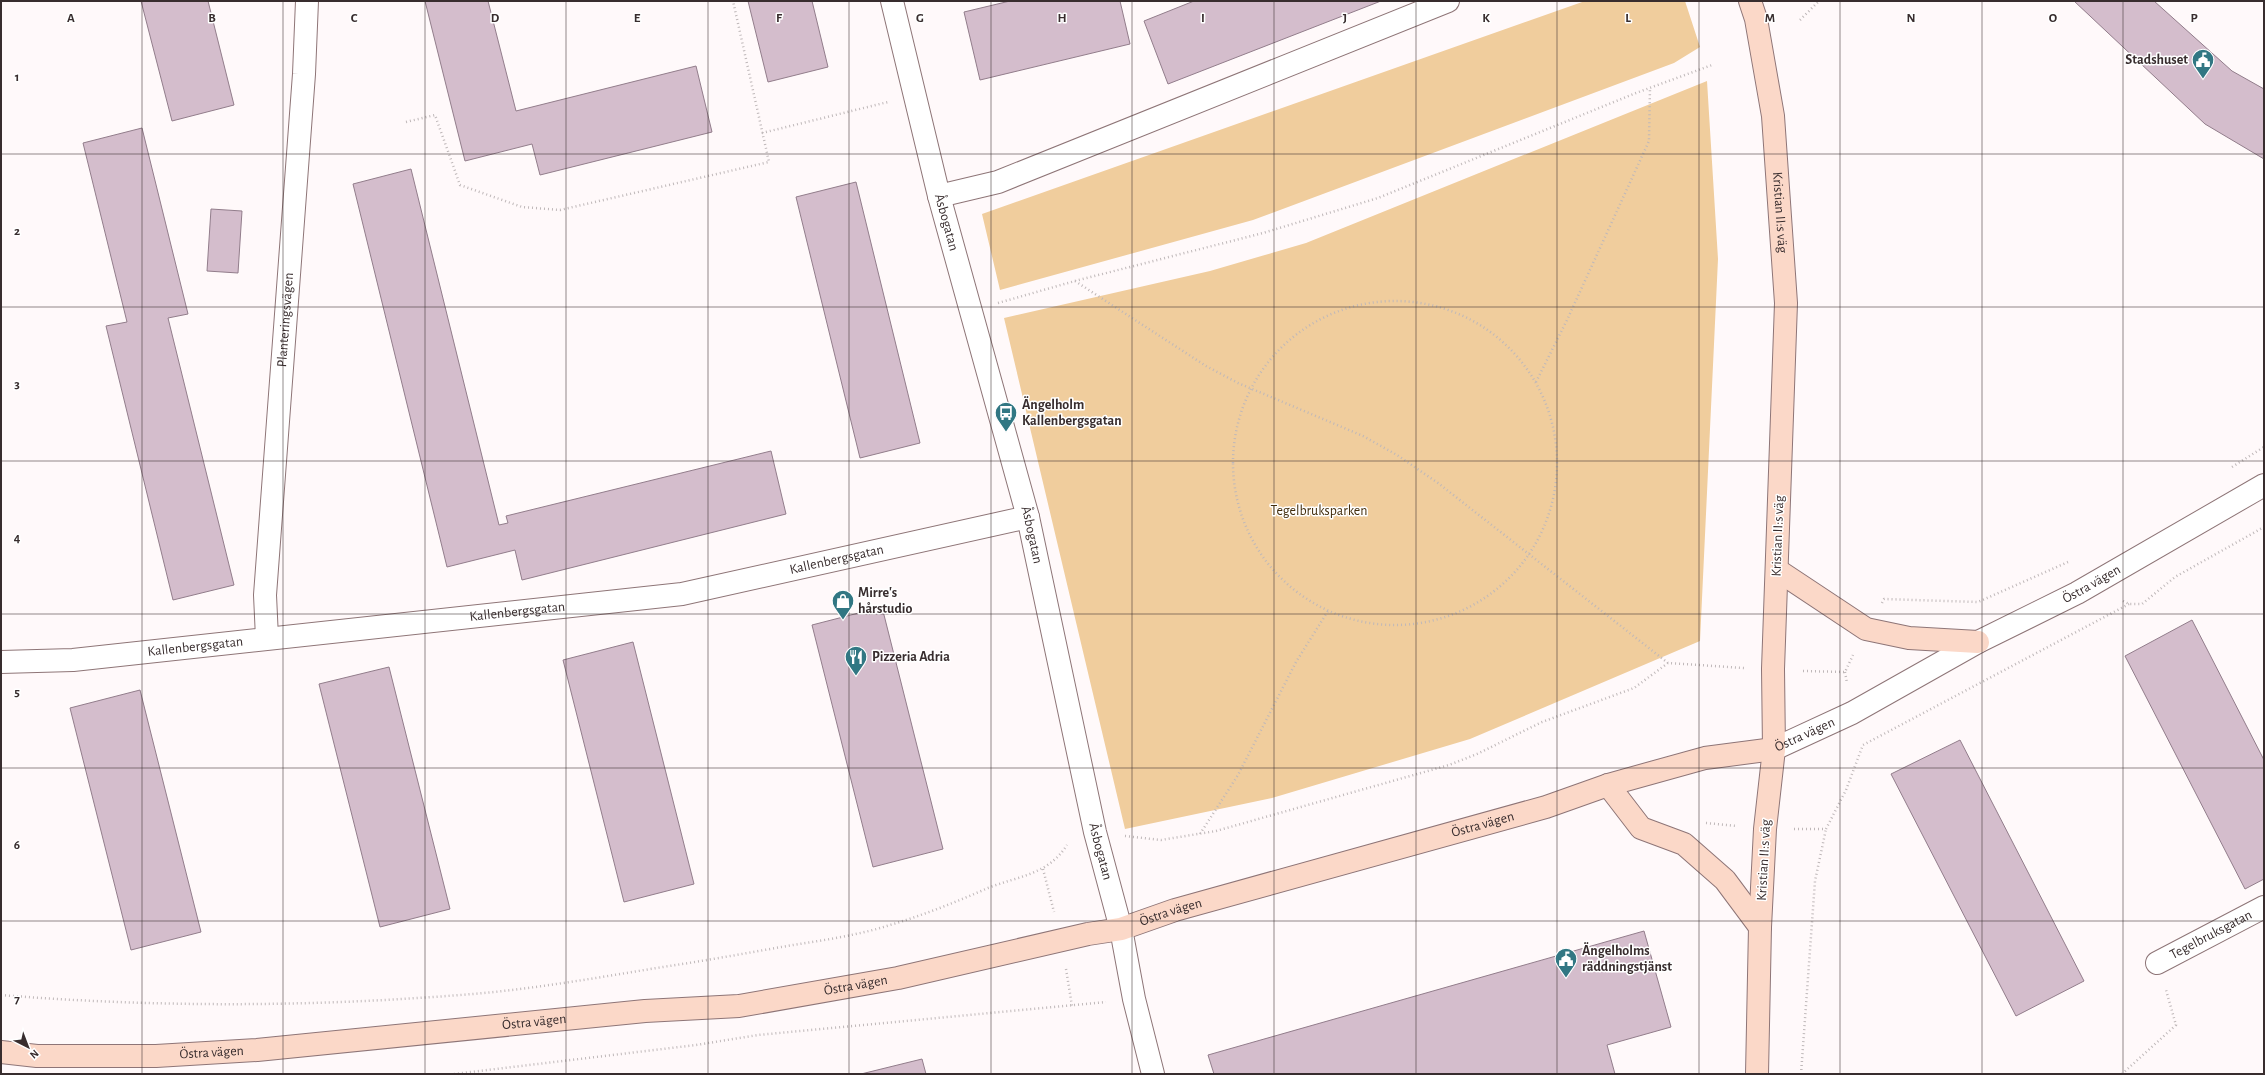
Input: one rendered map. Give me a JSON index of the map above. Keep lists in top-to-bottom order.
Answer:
{
  "streets": {
    "main road": ["Kristian II:s väg", "Östra vägen"],
    "street": [
      "Åsbogatan",
      "Planteringsvägen",
      "Kallenbergsgatan",
      "Tegelbruksgatan"
    ]
  },
  "crossings": [
    ["Kristian II:s väg", "Östra vägen"],
    ["Åsbogatan", "Kallenbergsgatan"],
    ["Åsbogatan", "Östra vägen"],
    ["Planteringsvägen", "Kallenbergsgatan"]
  ],
  "parks": ["Tegelbruksparken"],
  "places": {
    "public building": ["Stadshuset", "Ängelholms räddningstjänst"],
    "bus stop": ["Ängelholm Kallenbergsgatan"],
    "shop": ["Mirre's hårstudio"],
    "restaurant": ["Pizzeria Adria"]
  },
  "north": "bottom right",
  "grid": {
    "columns": [
      "A",
      "B",
      "C",
      "D",
      "E",
      "F",
      "G",
      "H",
      "I",
      "J",
      "K",
      "L",
      "M",
      "N",
      "O",
      "P"
    ],
    "rows": [
      "1",
      "2",
      "3",
      "4",
      "5",
      "6",
      "7"
    ]
  }
}
